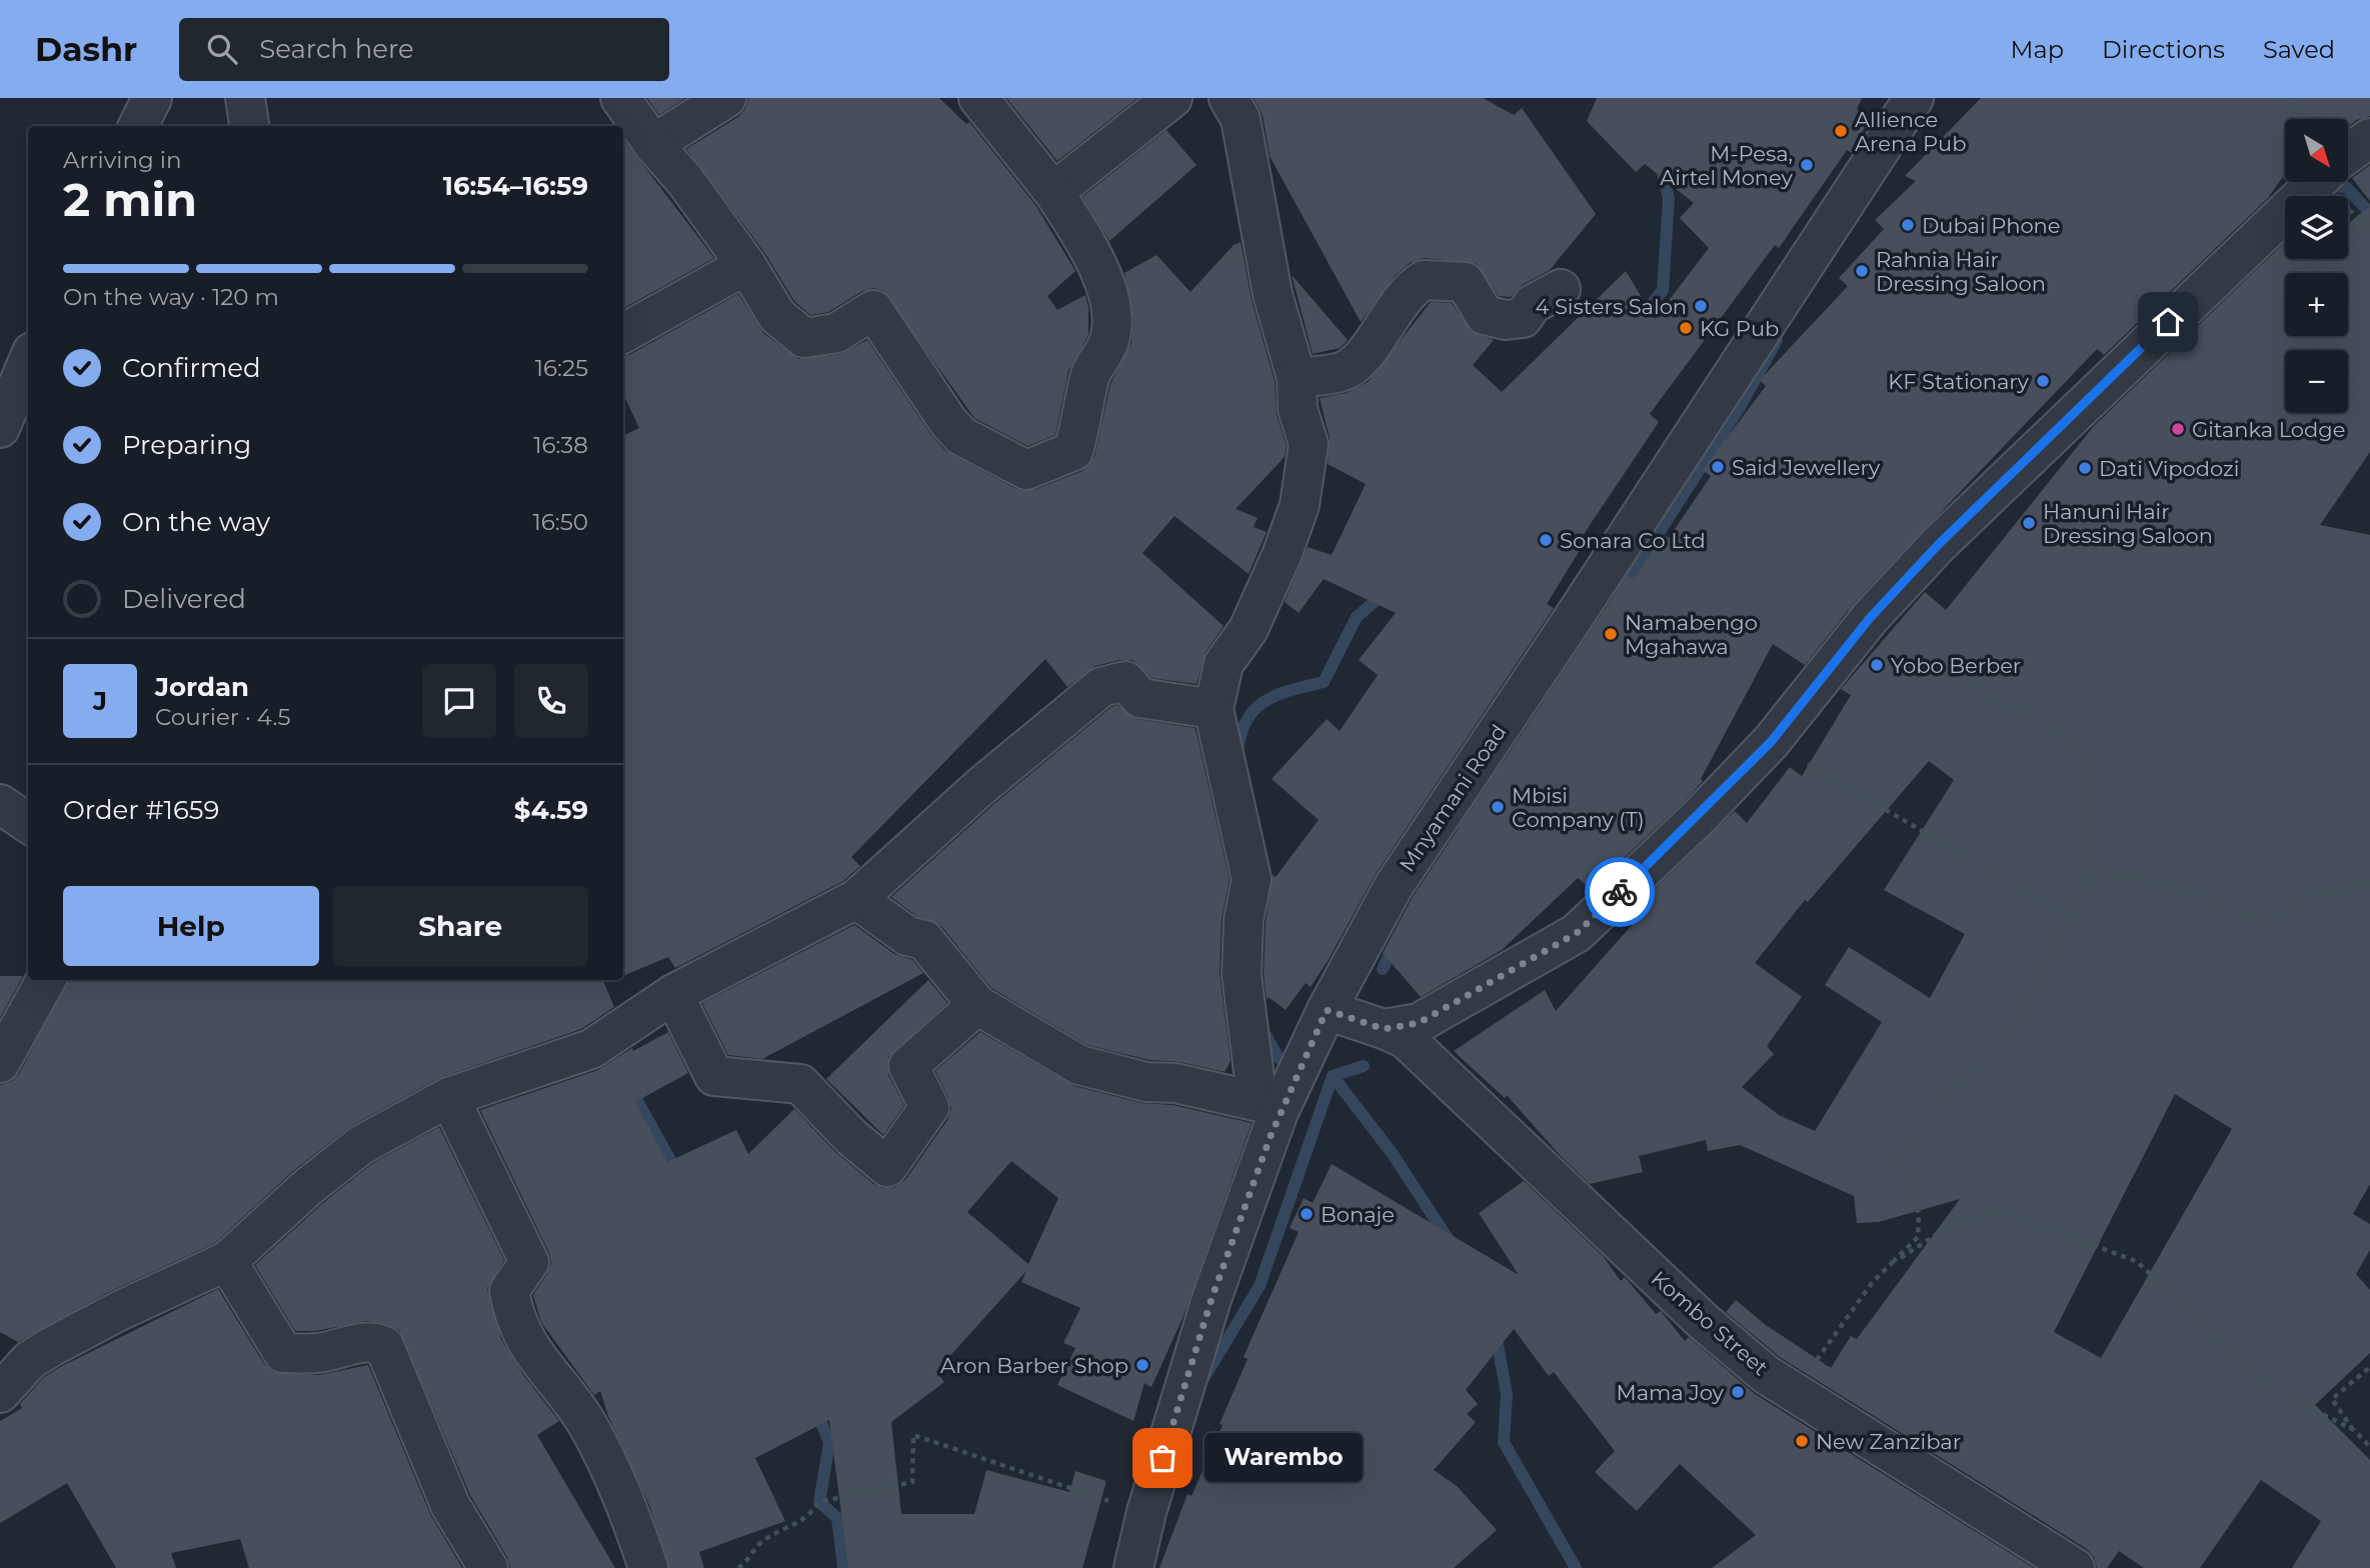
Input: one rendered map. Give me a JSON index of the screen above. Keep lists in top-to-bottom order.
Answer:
{
  "streets": {
    "street": ["Mnyamani Road", "Kombo Street"]
  },
  "crossings": [
    ["Mnyamani Road", "Kombo Street"]
  ],
  "places": [
    "Allience Arena Pub",
    "M-Pesa, Airtel Money",
    "Dubai Phone",
    "Rahnia Hair Dressing Saloon",
    "4 Sisters Salon",
    "KG Pub",
    "KF Stationary",
    "Gitanka Lodge",
    "Said Jewellery",
    "Dati Vipodozi",
    "Hanuni Hair Dressing Saloon",
    "Sonara Co Ltd",
    "Namabengo Mgahawa",
    "Yobo Berber",
    "Mbisi Company (T)",
    "Bonaje",
    "Aron Barber Shop",
    "Mama Joy",
    "New Zanzibar",
    "Warembo"
  ],
  "north": "bottom right",
  "page": {
    "header": "Dashr",
    "search": "Search here",
    "nav": ["Map", "Directions", "Saved"],
    "map_buttons": ["+", "−"],
    "heading": ["2 min", "Arriving in", "16:54–16:59"],
    "panel": [
      "Jordan",
      "Courier · 4.5",
      "Order #1659",
      "$4.59"
    ],
    "bar": "On the way · 120 m",
    "list": [
      ["Confirmed", "16:25"],
      ["Preparing", "16:38"],
      ["On the way", "16:50"],
      "Delivered"
    ],
    "round": "J",
    "buttons": ["Help", "Share"],
    "bubble": "Warembo"
  }
}
